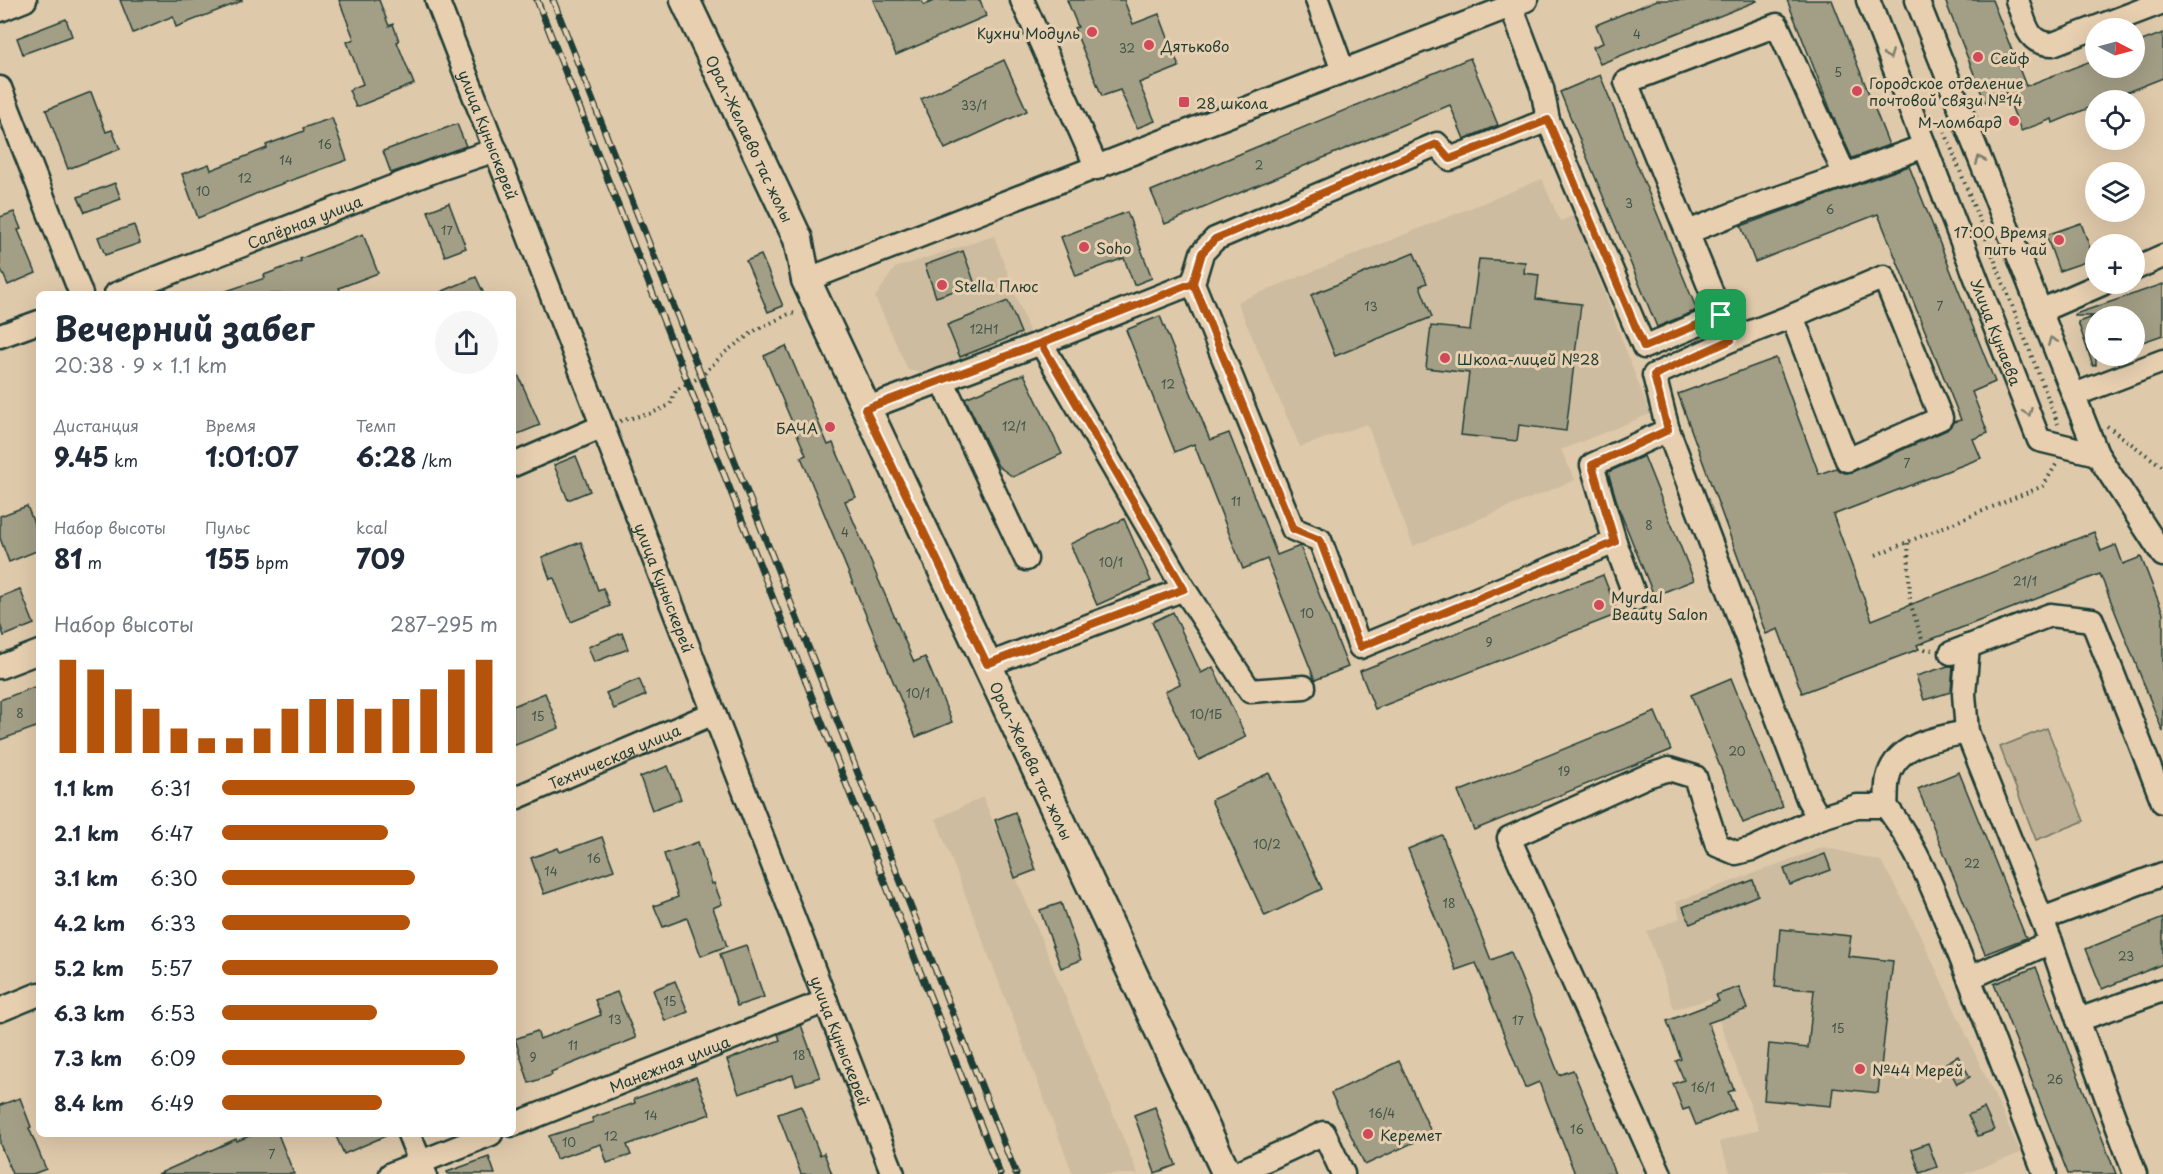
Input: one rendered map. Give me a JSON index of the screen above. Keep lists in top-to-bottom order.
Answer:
{
  "streets": {
    "main road": ["Орал-Желаево тас жолы", "Орал-Желева тас жолы"],
    "street": [
      "улица Куныскерей",
      "Сапёрная улица",
      "Улица Кунаева",
      "Техническая улица",
      "Манежная улица"
    ]
  },
  "crossings": [
    ["улица Куныскерей", "Сапёрная улица"],
    ["улица Куныскерей", "Техническая улица"],
    ["улица Куныскерей", "Манежная улица"],
    ["Орал-Желаево тас жолы", "Орал-Желева тас жолы"]
  ],
  "places": {
    "other": [
      "Кухни Модуль",
      "Дятьково",
      "Сейф",
      "Городское отделение почтовой связи №14",
      "М-ломбард",
      "17:00 Время пить чай",
      "Soho",
      "Stella Плюс",
      "Школа-лицей №28",
      "БАЧА",
      "Myrdal Beauty Salon",
      "№44 Мерей",
      "Керемет"
    ],
    "transit": ["28 школа"]
  },
  "house_numbers": [
    "4",
    "32",
    "5",
    "33/1",
    "16",
    "14",
    "2",
    "12",
    "10",
    "3",
    "6",
    "17",
    "13",
    "7",
    "12Н1",
    "12",
    "12/1",
    "7",
    "11",
    "8",
    "4",
    "10/1",
    "21/1",
    "10",
    "9",
    "10/1",
    "8",
    "10/1Б",
    "15",
    "20",
    "19",
    "10/2",
    "16",
    "22",
    "14",
    "18",
    "23",
    "15",
    "13",
    "17",
    "15",
    "11",
    "18",
    "9",
    "26",
    "16/1",
    "16/4",
    "14",
    "16",
    "12",
    "10",
    "7"
  ],
  "north": "right",
  "page": {
    "map_buttons": ["+", "−"],
    "heading": ["Вечерний забег", "20:38 · 9 × 1.1 km"],
    "stats": [
      ["Дистанция", "9.45 km"],
      ["Время", "1:01:07"],
      ["Темп", "6:28 /km"],
      ["Набор высоты", "81 m"],
      ["Пульс", "155 bpm"],
      ["kcal", "709"]
    ],
    "chart": ["Набор высоты", "287–295 m"],
    "list": [
      {
        "name": "1.1 km",
        "note": "6:31"
      },
      {
        "name": "2.1 km",
        "note": "6:47"
      },
      {
        "name": "3.1 km",
        "note": "6:30"
      },
      {
        "name": "4.2 km",
        "note": "6:33"
      },
      {
        "name": "5.2 km",
        "note": "5:57"
      },
      {
        "name": "6.3 km",
        "note": "6:53"
      },
      {
        "name": "7.3 km",
        "note": "6:09"
      },
      {
        "name": "8.4 km",
        "note": "6:49"
      }
    ]
  }
}
